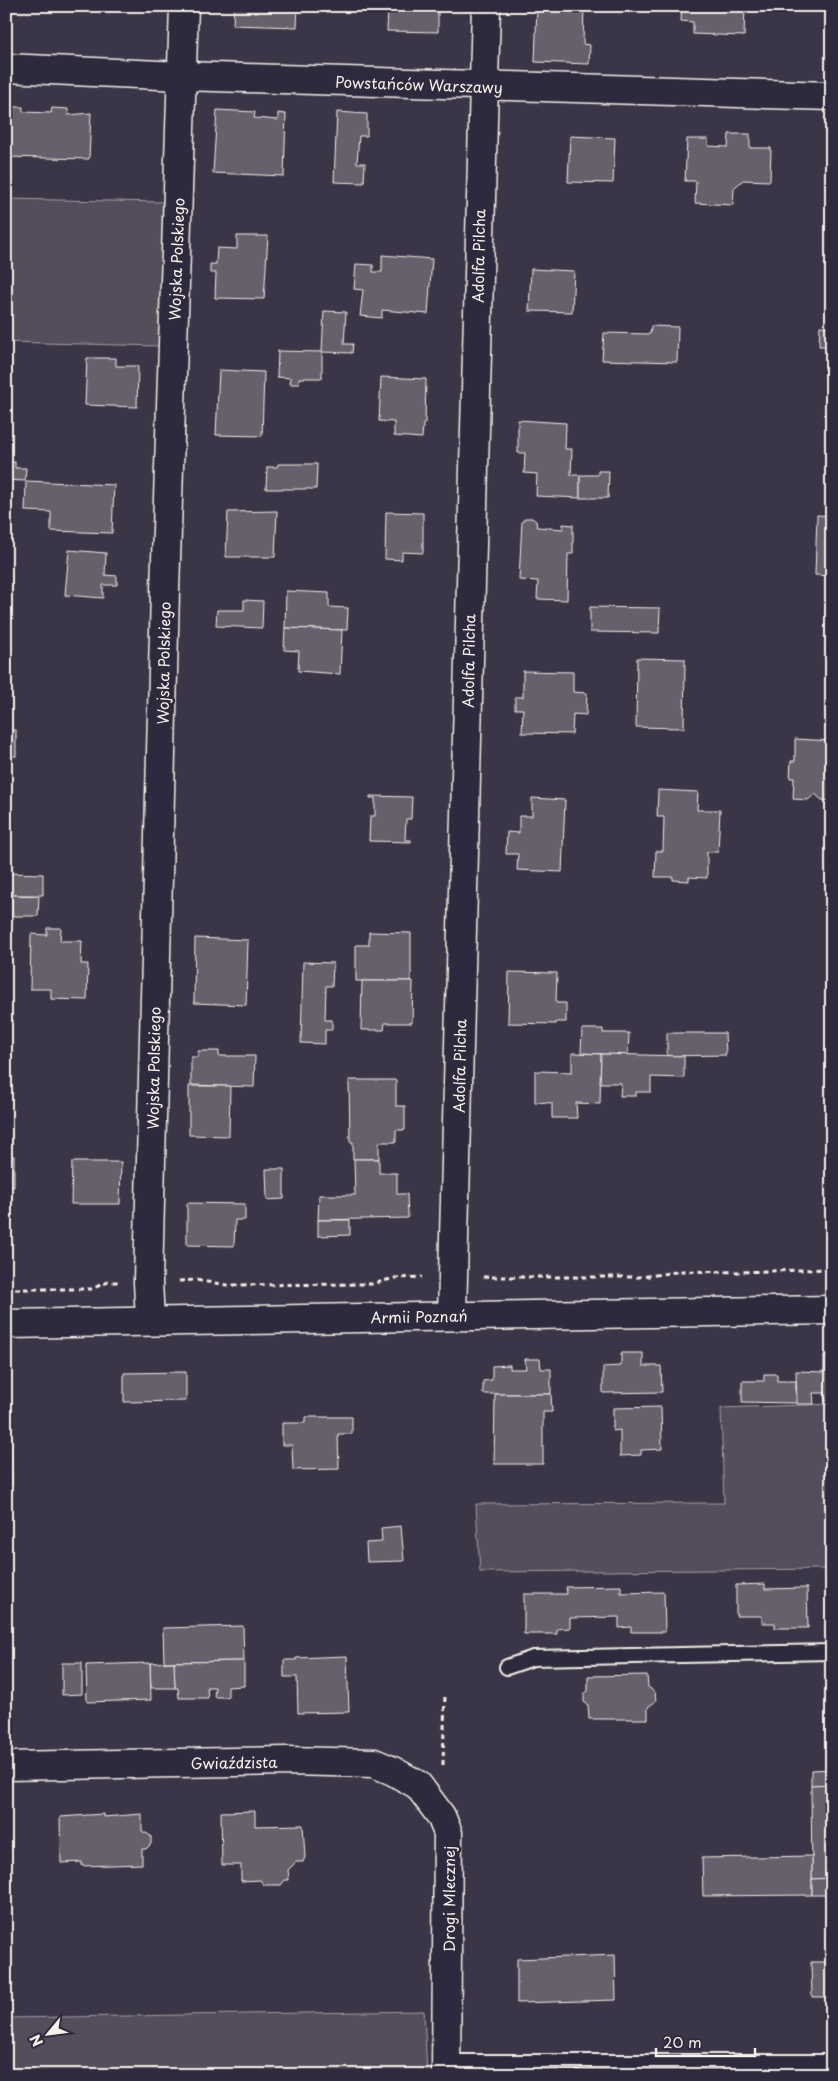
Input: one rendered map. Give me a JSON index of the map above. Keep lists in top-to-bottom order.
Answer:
{
  "streets": {
    "street": [
      "Powstańców Warszawy",
      "Adolfa Pilcha",
      "Wojska Polskiego",
      "Armii Poznań",
      "Gwiaździsta",
      "Drogi Mlecznej"
    ]
  },
  "crossings": [
    ["Powstańców Warszawy", "Adolfa Pilcha"],
    ["Powstańców Warszawy", "Wojska Polskiego"],
    ["Adolfa Pilcha", "Armii Poznań"],
    ["Wojska Polskiego", "Armii Poznań"],
    ["Gwiaździsta", "Drogi Mlecznej"]
  ],
  "scale_bar": "20 m",
  "north": "bottom left"
}
